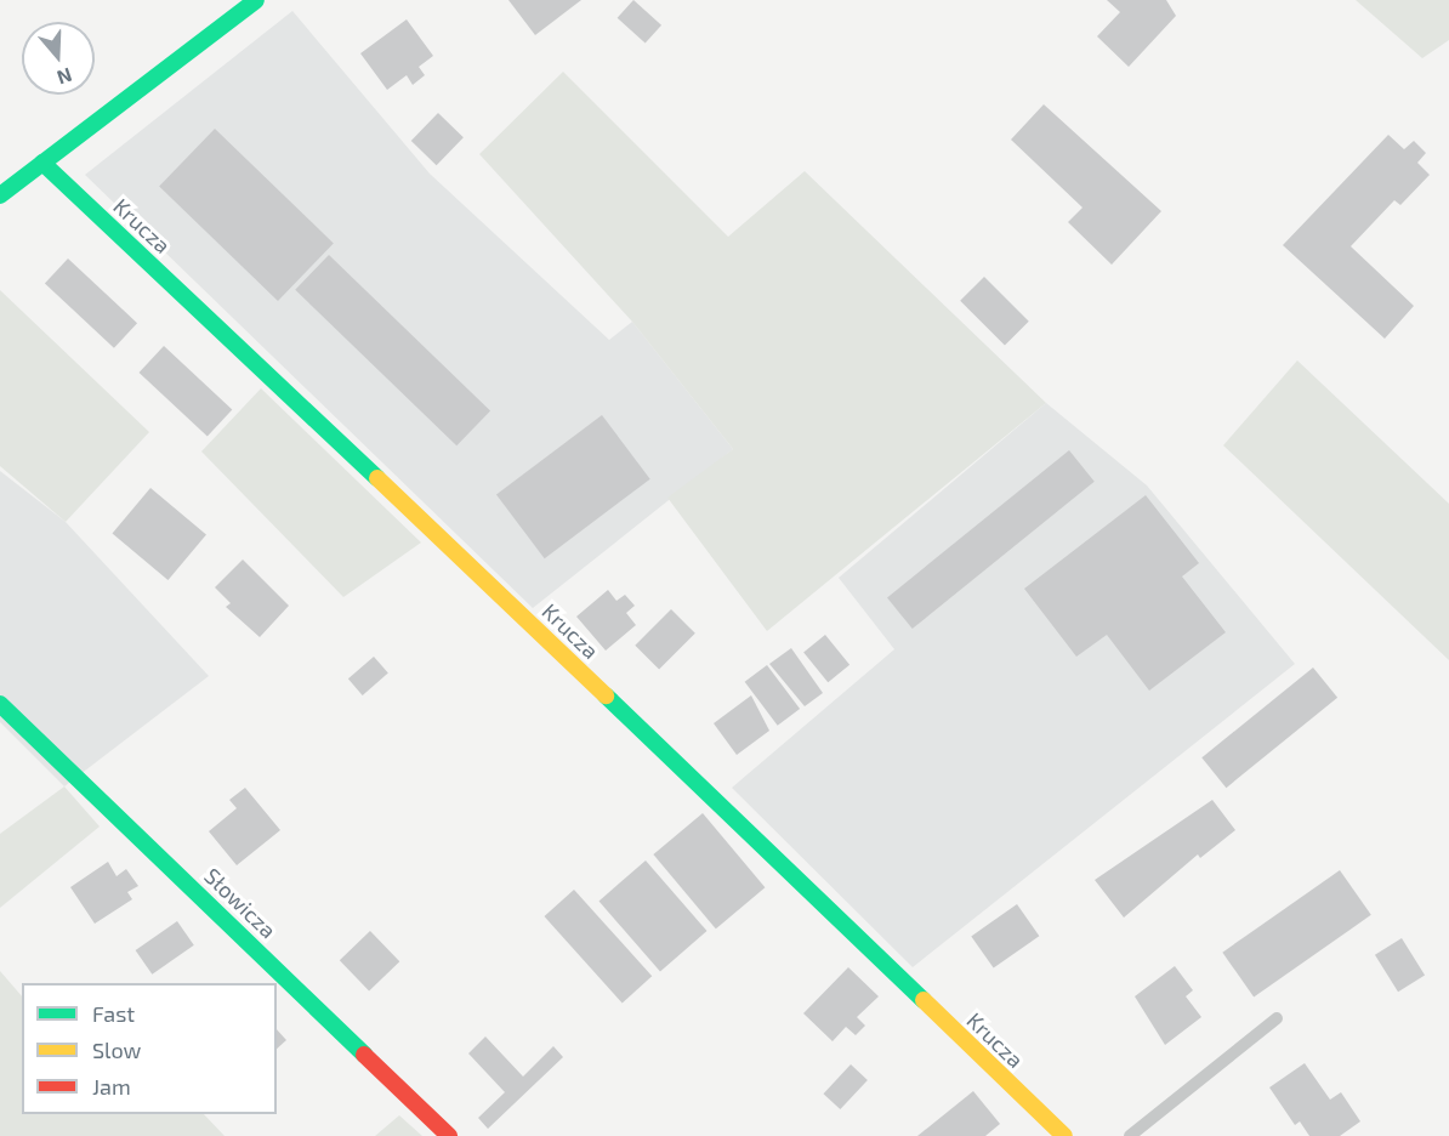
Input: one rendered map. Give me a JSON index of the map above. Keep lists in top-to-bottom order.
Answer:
{
  "streets": {
    "street": ["Krucza", "Słowicza"]
  },
  "legend": ["Fast", "Slow", "Jam"],
  "north": "bottom"
}
